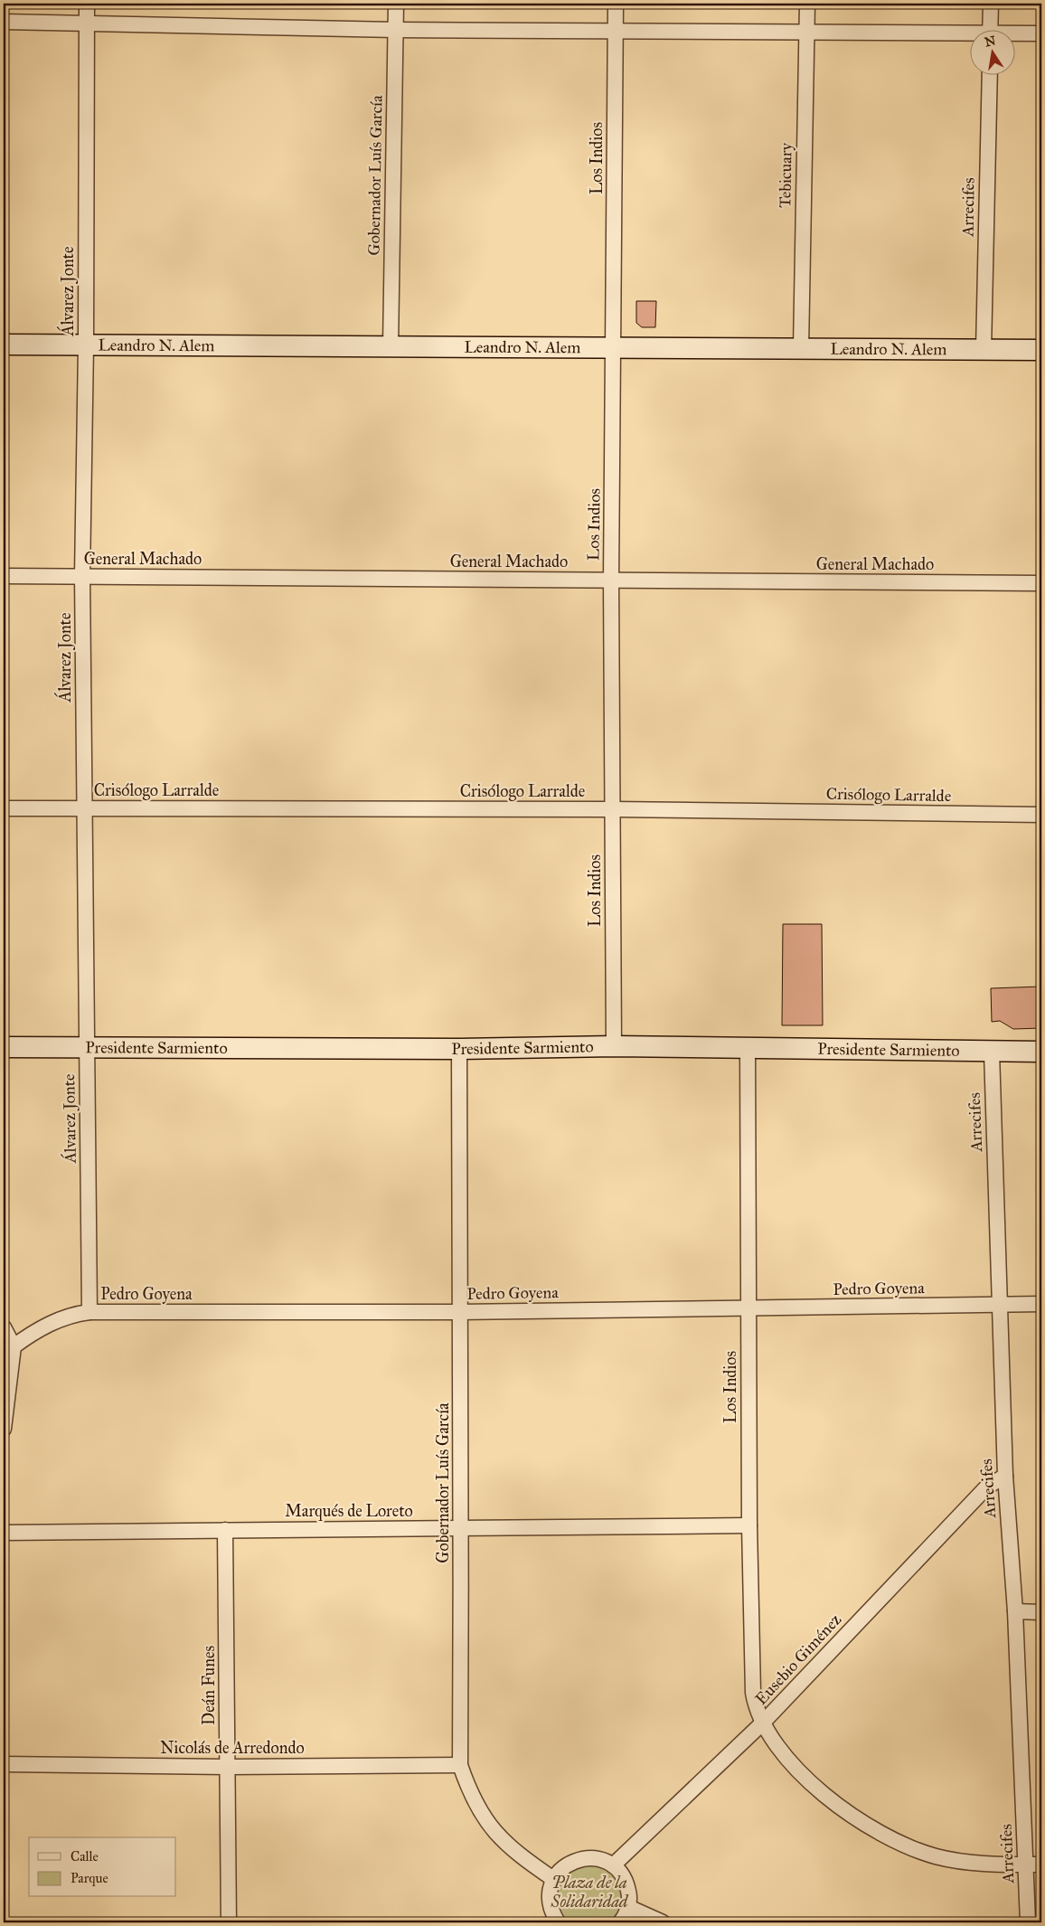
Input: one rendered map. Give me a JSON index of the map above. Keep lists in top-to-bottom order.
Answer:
{
  "streets": {
    "street": [
      "Los Indios",
      "Gobernador Luís García",
      "Tebicuary",
      "Arrecifes",
      "Álvarez Jonte",
      "Leandro N. Alem",
      "General Machado",
      "Crisólogo Larralde",
      "Presidente Sarmiento",
      "Pedro Goyena",
      "Marqués de Loreto",
      "Eusebio Giménez",
      "Deán Funes",
      "Nicolás de Arredondo"
    ]
  },
  "crossings": [
    ["Los Indios", "Leandro N. Alem"],
    ["Los Indios", "General Machado"],
    ["Los Indios", "Crisólogo Larralde"],
    ["Los Indios", "Presidente Sarmiento"],
    ["Los Indios", "Pedro Goyena"],
    ["Los Indios", "Marqués de Loreto"],
    ["Los Indios", "Eusebio Giménez"],
    ["Gobernador Luís García", "Leandro N. Alem"],
    ["Gobernador Luís García", "Presidente Sarmiento"],
    ["Gobernador Luís García", "Pedro Goyena"],
    ["Gobernador Luís García", "Marqués de Loreto"],
    ["Gobernador Luís García", "Nicolás de Arredondo"],
    ["Tebicuary", "Leandro N. Alem"],
    ["Arrecifes", "Leandro N. Alem"],
    ["Arrecifes", "Presidente Sarmiento"],
    ["Arrecifes", "Pedro Goyena"],
    ["Arrecifes", "Eusebio Giménez"],
    ["Álvarez Jonte", "Leandro N. Alem"],
    ["Álvarez Jonte", "General Machado"],
    ["Álvarez Jonte", "Crisólogo Larralde"],
    ["Álvarez Jonte", "Presidente Sarmiento"],
    ["Álvarez Jonte", "Pedro Goyena"],
    ["Marqués de Loreto", "Deán Funes"],
    ["Deán Funes", "Nicolás de Arredondo"]
  ],
  "parks": ["Plaza de la Solidaridad"],
  "legend": ["Calle", "Parque"],
  "north": "top"
}
